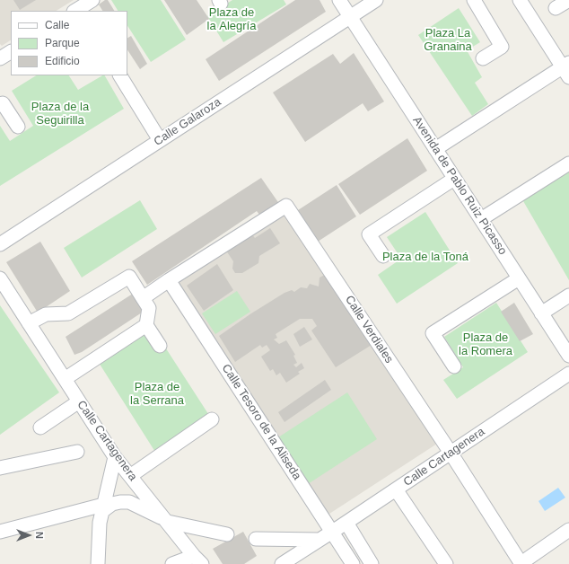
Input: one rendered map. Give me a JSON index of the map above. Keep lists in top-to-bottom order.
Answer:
{
  "streets": {
    "street": [
      "Calle Galaroza",
      "Avenida de Pablo Ruiz Picasso",
      "Calle Verdiales",
      "Calle Tesoro de la Aliseda",
      "Calle Cartagenera"
    ]
  },
  "crossings": [
    ["Calle Galaroza", "Avenida de Pablo Ruiz Picasso"],
    ["Calle Verdiales", "Calle Tesoro de la Aliseda"],
    ["Calle Verdiales", "Calle Cartagenera"],
    ["Calle Tesoro de la Aliseda", "Calle Cartagenera"]
  ],
  "parks": [
    "Plaza de la Alegría",
    "Plaza La Granaina",
    "Plaza de la Seguirilla",
    "Plaza de la Toná",
    "Plaza de la Romera",
    "Plaza de la Serrana"
  ],
  "legend": ["Calle", "Parque", "Edificio"],
  "north": "right"
}
